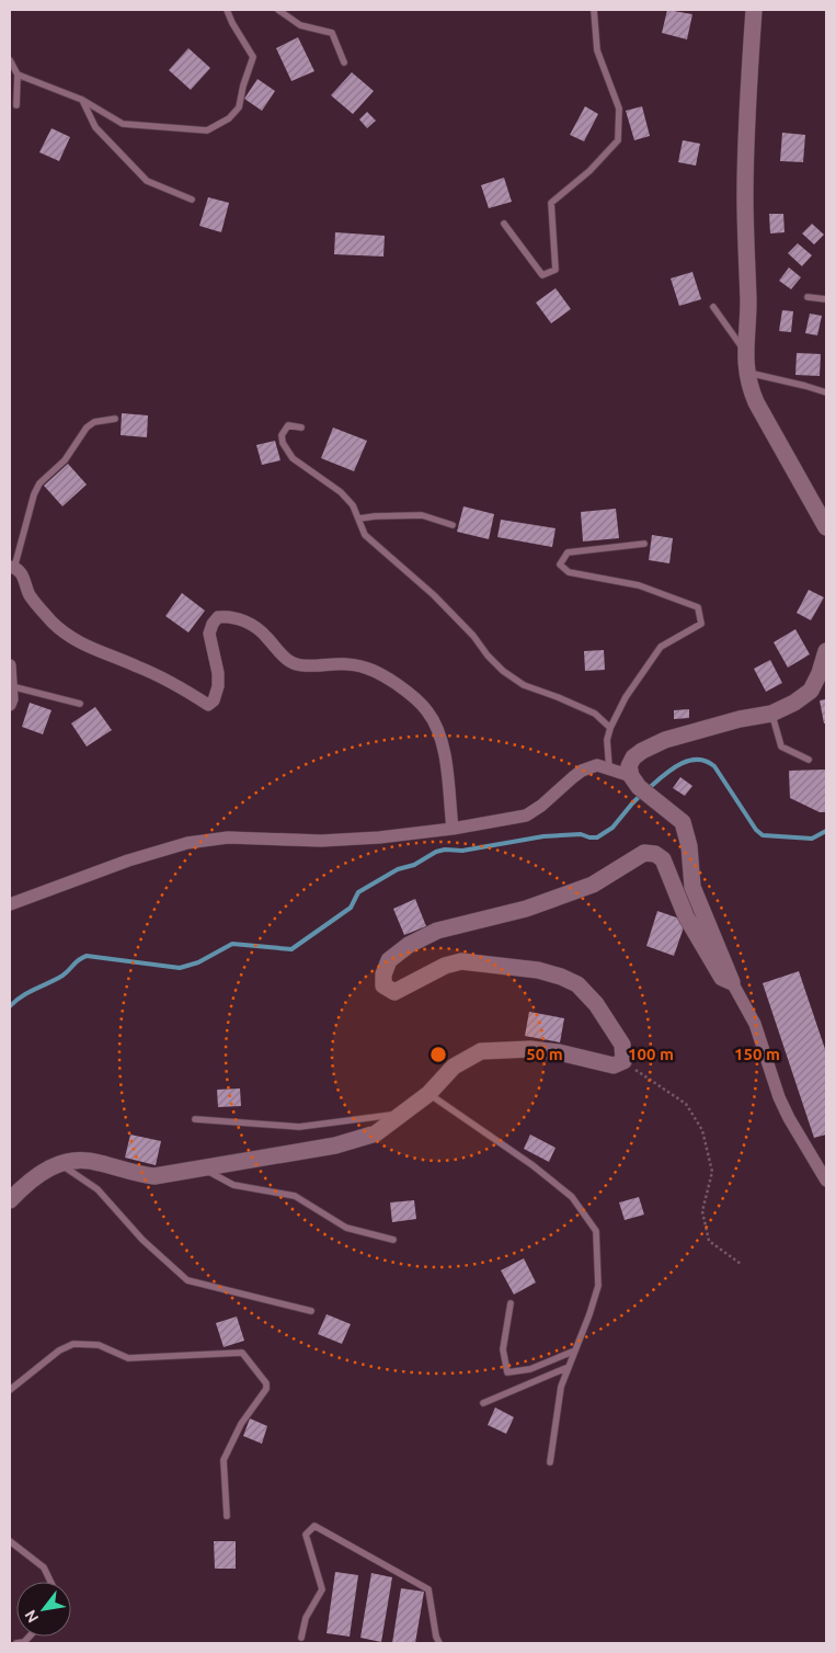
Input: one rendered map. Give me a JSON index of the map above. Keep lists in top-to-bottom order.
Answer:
{
  "north": "bottom left",
  "rings": ["50 m", "100 m", "150 m"]
}
